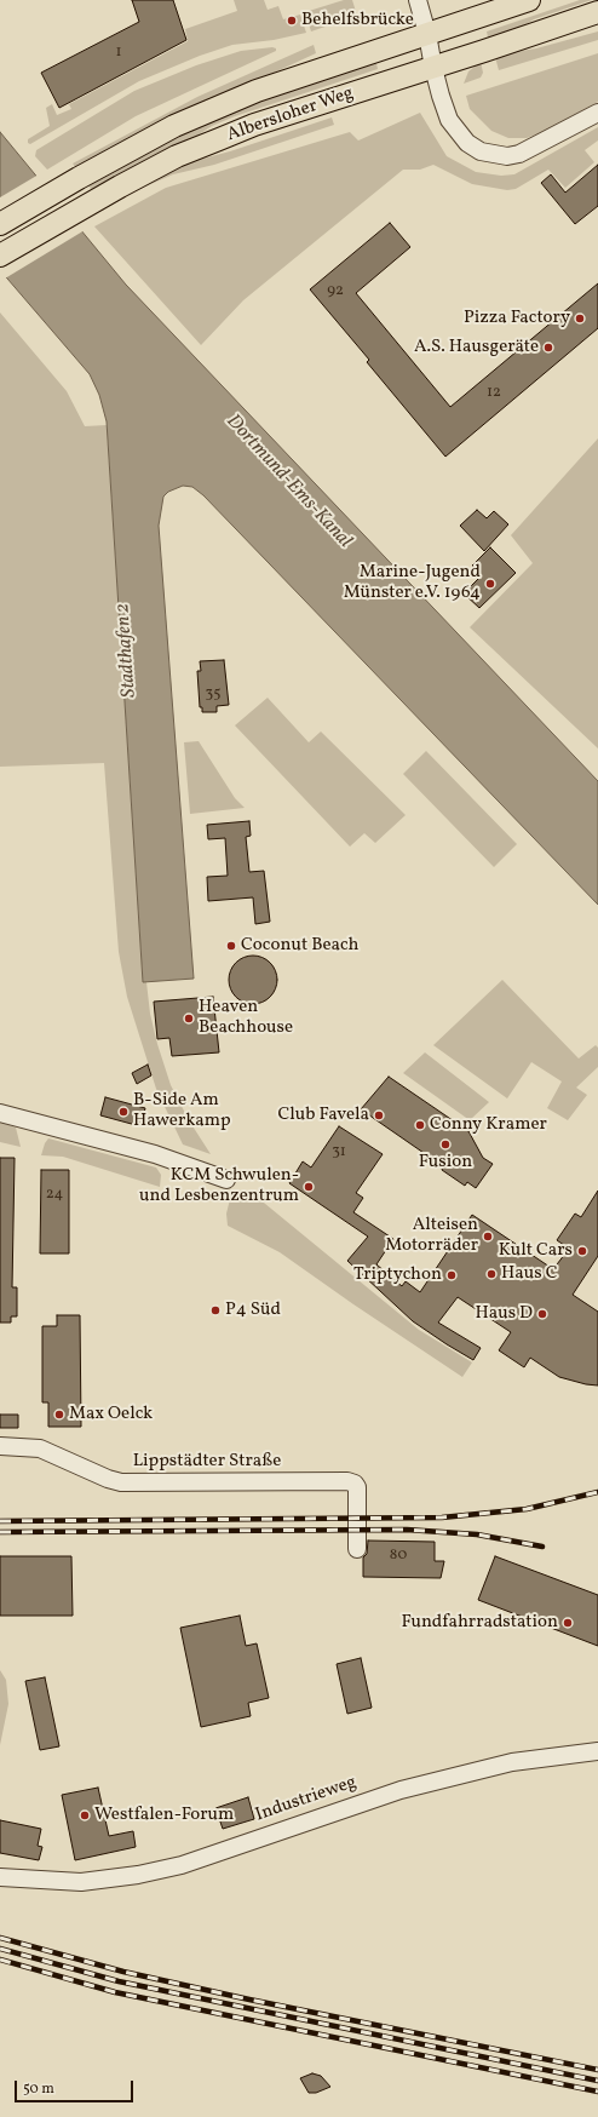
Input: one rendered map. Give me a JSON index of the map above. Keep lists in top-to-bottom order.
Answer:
{
  "streets": {
    "main road": ["Albersloher Weg"],
    "street": ["Lippstädter Straße", "Industrieweg"]
  },
  "water": ["Dortmund-Ems-Kanal", "Stadthafen 2"],
  "places": [
    "Behelfsbrücke",
    "Pizza Factory",
    "A.S. Hausgeräte",
    "Marine-Jugend Münster e.V. 1964",
    "Coconut Beach",
    "Heaven Beachhouse",
    "B-Side Am Hawerkamp",
    "Club Favela",
    "Conny Kramer",
    "Fusion",
    "KCM Schwulen- und Lesbenzentrum",
    "Alteisen Motorräder",
    "Kult Cars",
    "Haus C",
    "Triptychon",
    "P4 Süd",
    "Haus D",
    "Max Oelck",
    "Fundfahrradstation",
    "Westfalen-Forum"
  ],
  "house_numbers": [
    "1",
    "92",
    "12",
    "35",
    "31",
    "24",
    "80"
  ],
  "scale_bar": "50 m"
}
